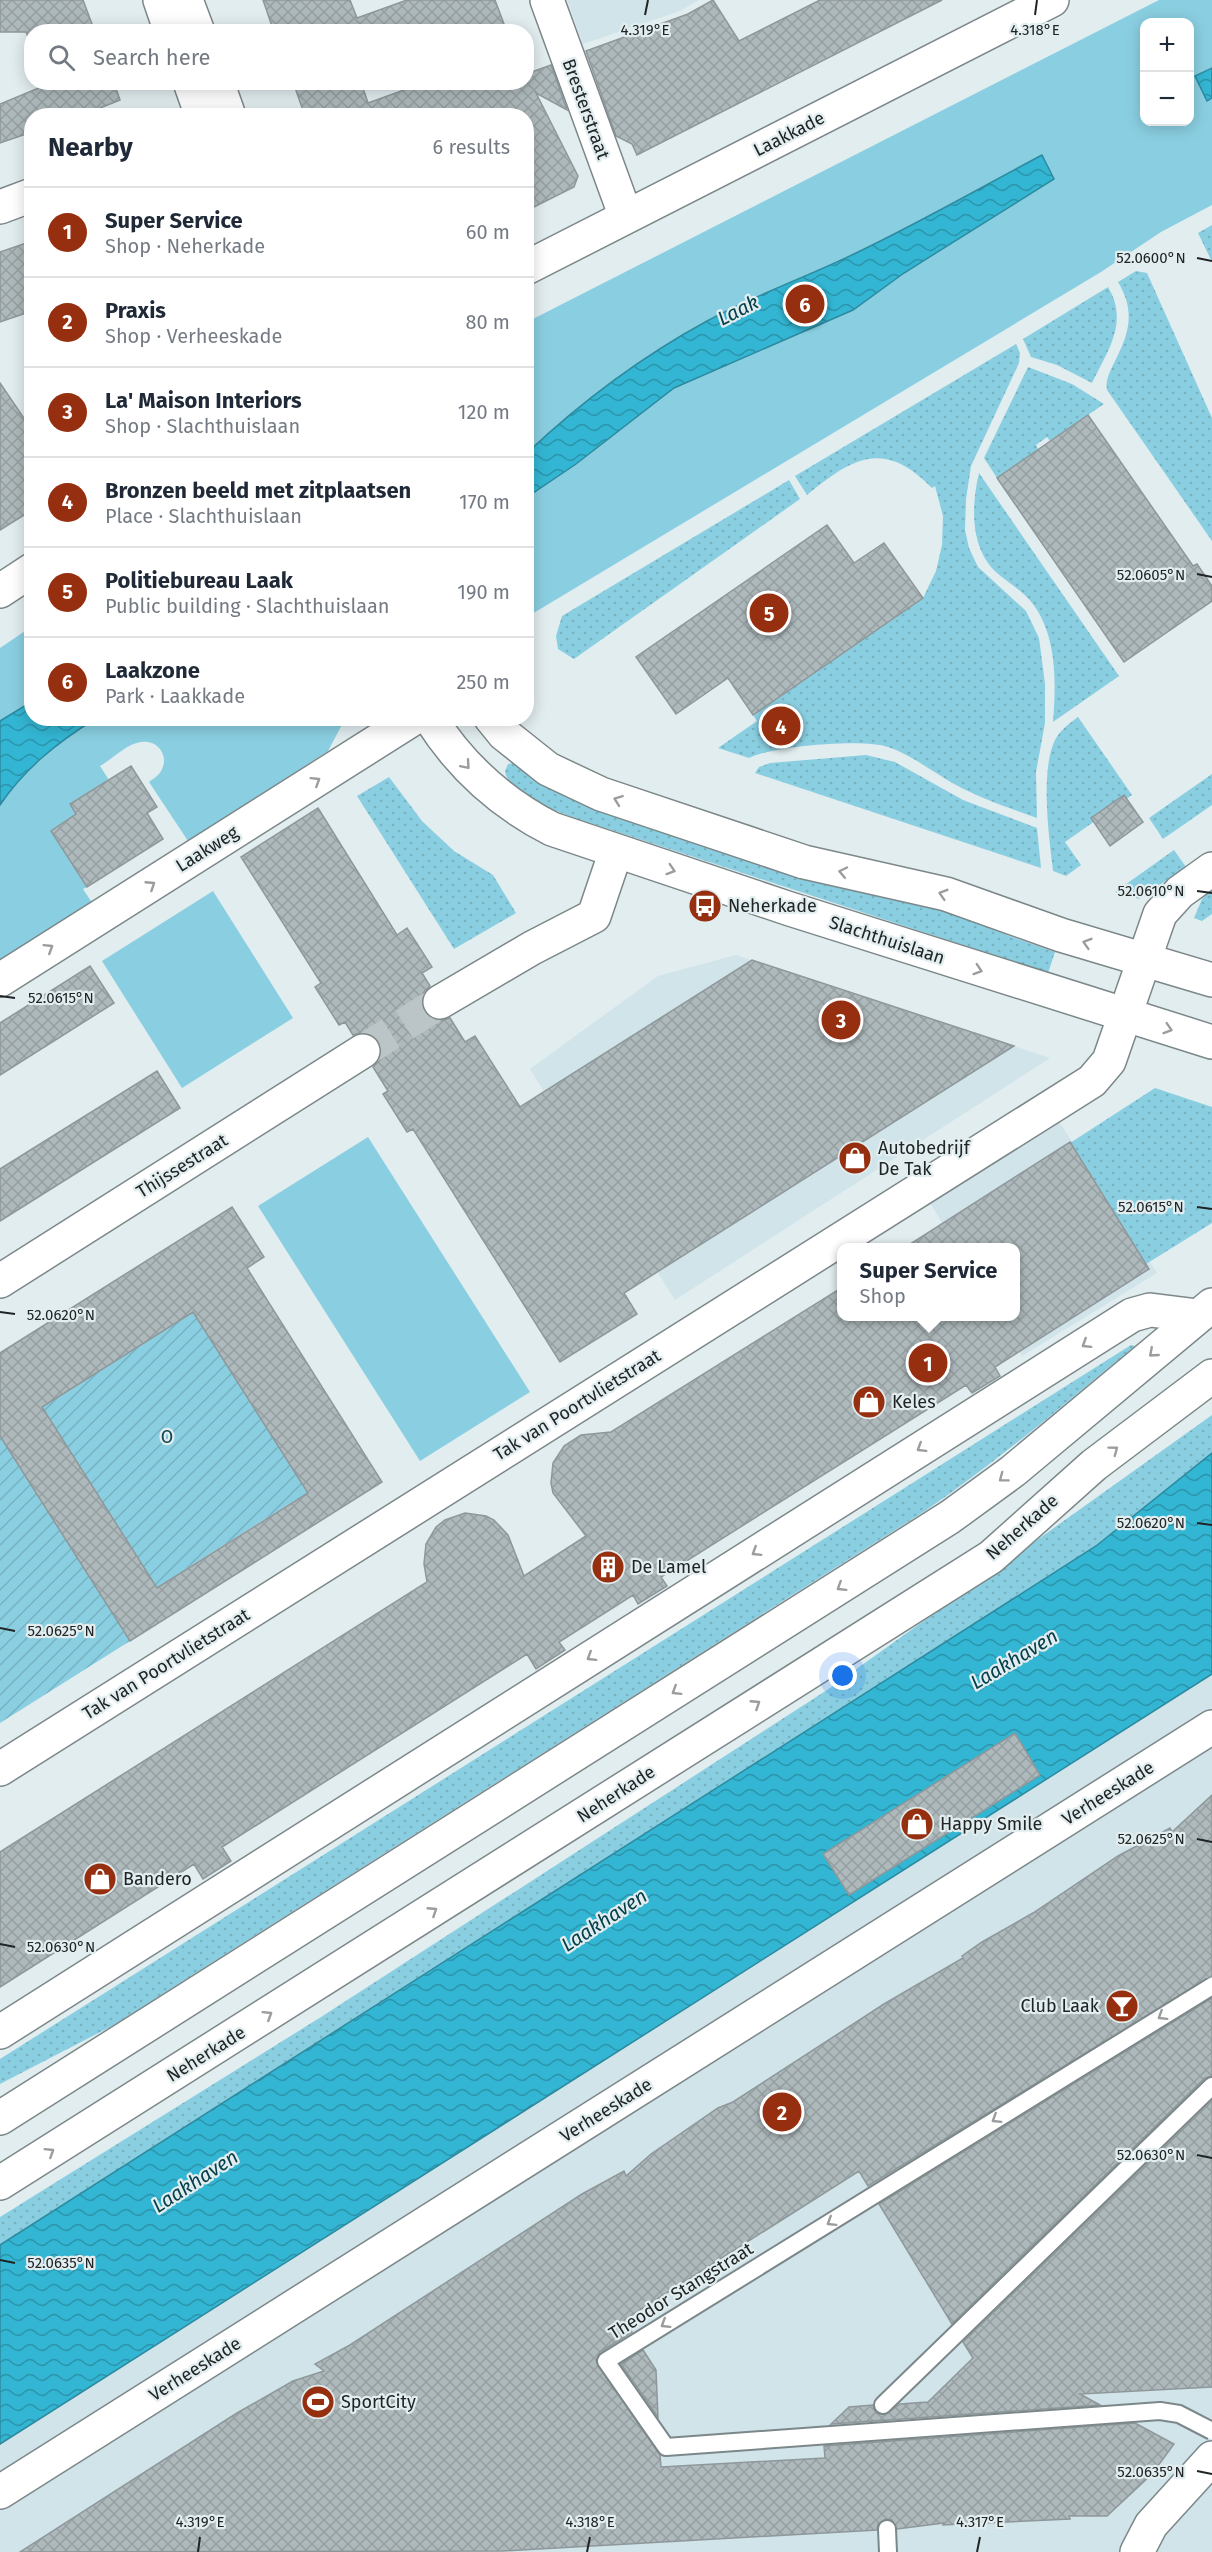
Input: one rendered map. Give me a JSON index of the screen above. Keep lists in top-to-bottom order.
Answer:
{
  "streets": {
    "street": [
      "Bresterstraat",
      "Laakkade",
      "Laakweg",
      "Slachthuislaan",
      "Thijssestraat",
      "Tak van Poortvlietstraat",
      "Neherkade",
      "Verheeskade"
    ],
    "lane": ["Theodor Stangstraat"]
  },
  "crossings": [
    ["Bresterstraat", "Laakkade"],
    ["Slachthuislaan", "Tak van Poortvlietstraat"]
  ],
  "one_way": ["Laakweg"],
  "water": ["Laak", "Laakhaven"],
  "parks": ["O"],
  "places": {
    "bus stop": ["Neherkade"],
    "shop": [
      "Autobedrijf De Tak",
      "Keles",
      "Happy Smile",
      "Bandero"
    ],
    "building": ["De Lamel"],
    "bar": ["Club Laak"],
    "sports": ["SportCity"]
  },
  "page": {
    "map_buttons": ["+", "−"],
    "search": "Search here",
    "heading": ["Nearby", "6 results"],
    "list": [
      {
        "mark": "1",
        "name": "Super Service",
        "note": "Shop · Neherkade",
        "value": "60 m"
      },
      {
        "mark": "2",
        "name": "Praxis",
        "note": "Shop · Verheeskade",
        "value": "80 m"
      },
      {
        "mark": "3",
        "name": "La' Maison Interiors",
        "note": "Shop · Slachthuislaan",
        "value": "120 m"
      },
      {
        "mark": "4",
        "name": "Bronzen beeld met zitplaatsen",
        "note": "Place · Slachthuislaan",
        "value": "170 m"
      },
      {
        "mark": "5",
        "name": "Politiebureau Laak",
        "note": "Public building · Slachthuislaan",
        "value": "190 m"
      },
      {
        "mark": "6",
        "name": "Laakzone",
        "note": "Park · Laakkade",
        "value": "250 m"
      }
    ],
    "pins": [
      "6",
      "5",
      "4",
      "3",
      "1",
      "2"
    ],
    "popup": ["Super Service", "Shop"]
  },
  "coordinates": [
    "4.319°E",
    "4.318°E",
    "52.0600°N",
    "52.0605°N",
    "52.0610°N",
    "52.0615°N",
    "52.0620°N",
    "52.0625°N",
    "52.0630°N",
    "52.0635°N",
    "4.317°E"
  ]
}
